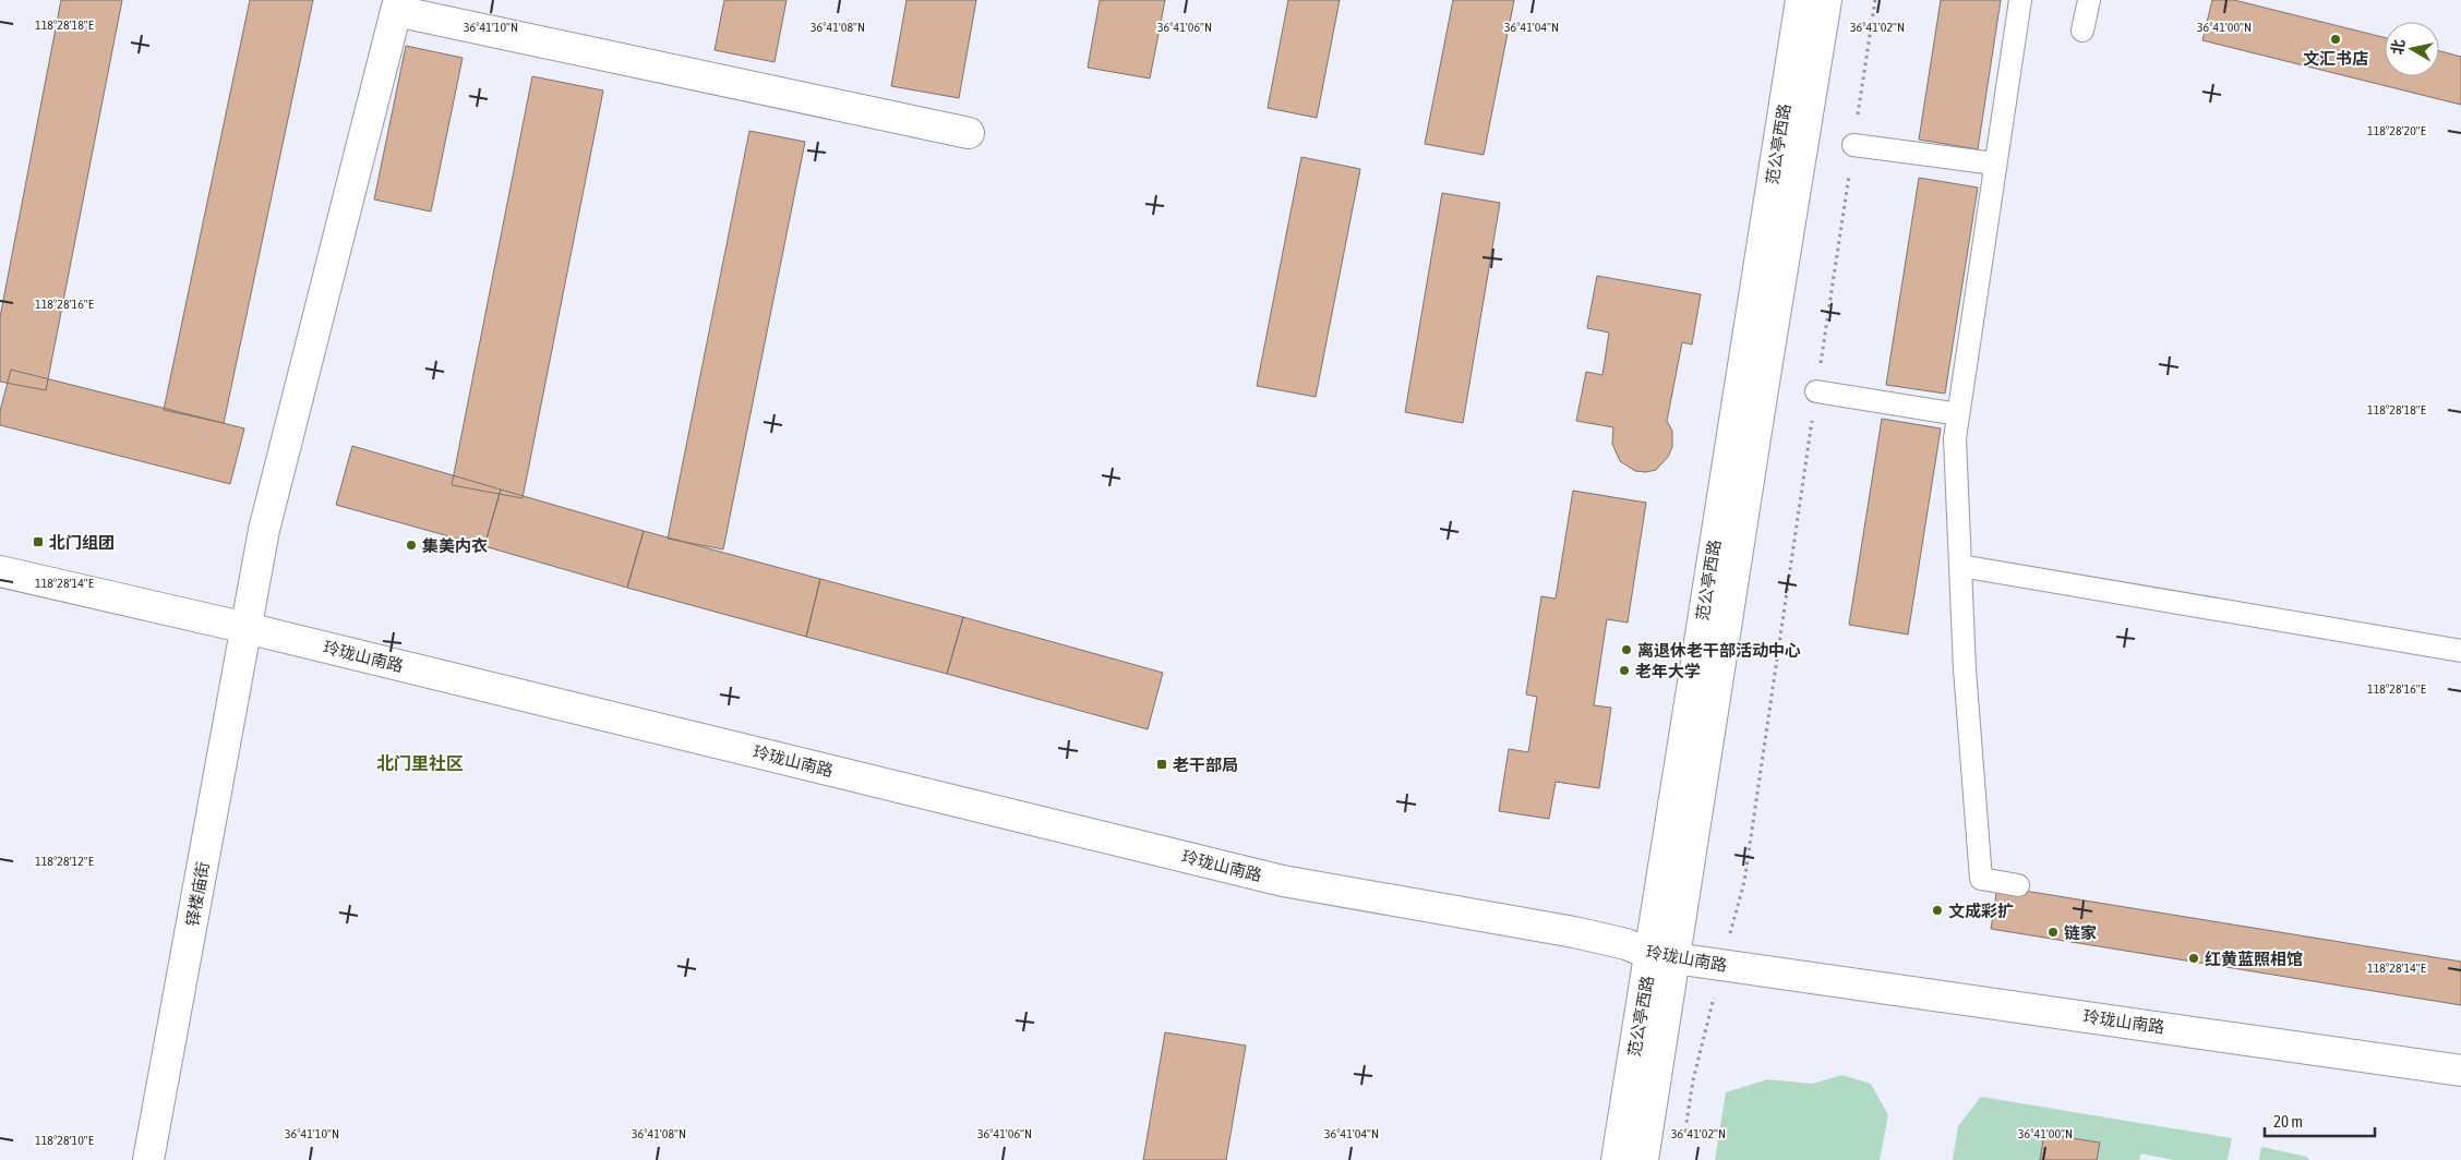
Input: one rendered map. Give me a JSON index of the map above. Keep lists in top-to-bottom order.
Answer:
{
  "streets": {
    "street": ["范公亭西路", "玲珑山南路", "铎楼庙街"]
  },
  "crossings": [
    ["范公亭西路", "玲珑山南路"],
    ["玲珑山南路", "铎楼庙街"]
  ],
  "districts": ["北门里社区"],
  "places": {
    "other": [
      "文汇书店",
      "集美内衣",
      "离退休老干部活动中心",
      "老年大学",
      "文成彩扩",
      "链家",
      "红黄蓝照相馆"
    ],
    "transit": ["北门组团", "老干部局"]
  },
  "scale_bar": "20 m",
  "north": "left",
  "coordinates": [
    "118°28'18\"E",
    "36°41'06\"N",
    "36°41'04\"N",
    "36°41'00\"N",
    "36°41'10\"N",
    "36°41'08\"N",
    "36°41'02\"N",
    "118°28'20\"E",
    "118°28'16\"E",
    "118°28'14\"E",
    "118°28'12\"E",
    "118°28'10\"E"
  ]
}
